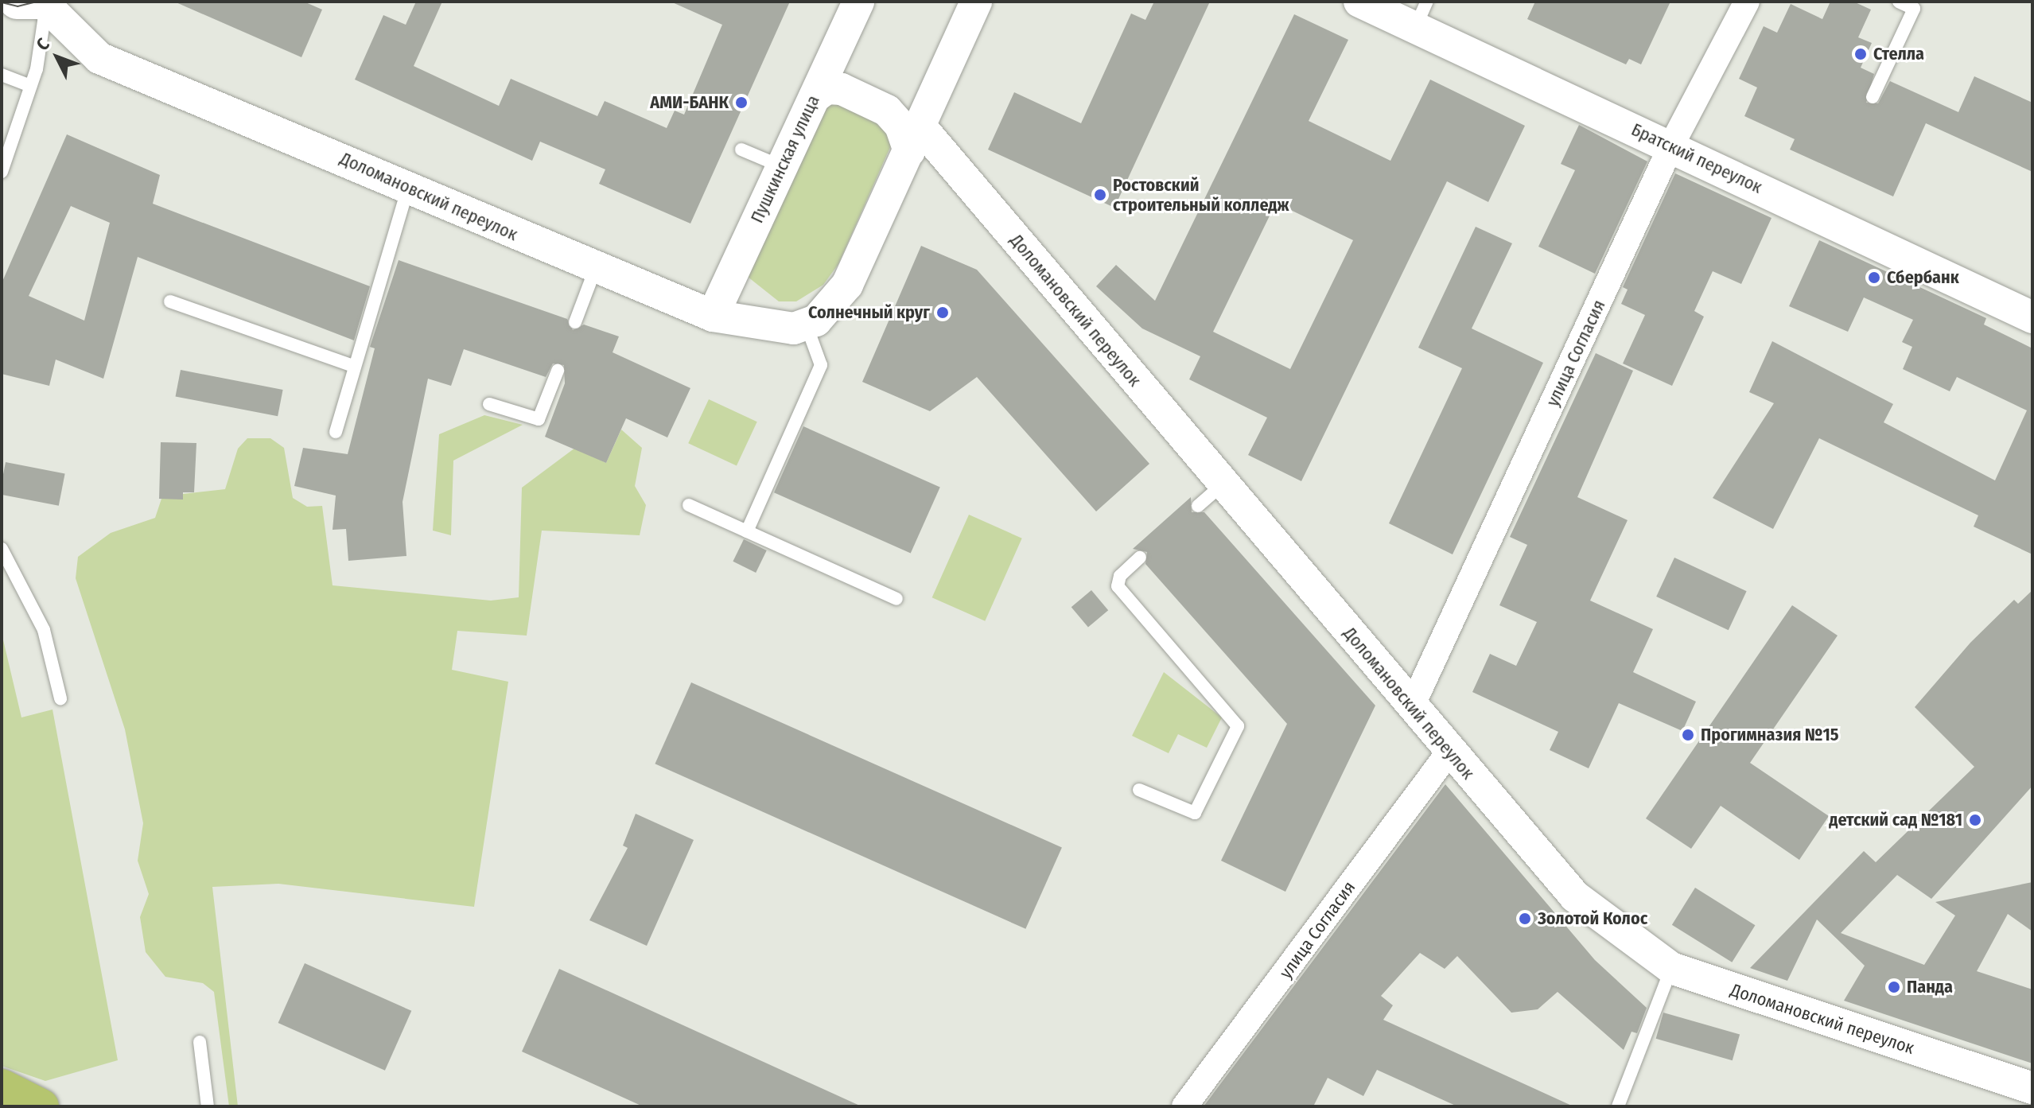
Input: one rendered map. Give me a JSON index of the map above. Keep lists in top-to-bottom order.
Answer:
{
  "streets": {
    "street": [
      "Братский переулок",
      "Пушкинская улица",
      "Доломановский переулок",
      "улица Согласия"
    ]
  },
  "crossings": [
    ["Братский переулок", "улица Согласия"],
    ["Пушкинская улица", "Доломановский переулок"],
    ["Доломановский переулок", "улица Согласия"]
  ],
  "places": [
    "Стелла",
    "АМИ-БАНК",
    "Ростовский строительный колледж",
    "Сбербанк",
    "Солнечный круг",
    "Прогимназия №15",
    "детский сад №181",
    "Золотой Колос",
    "Панда"
  ],
  "north": "top left"
}
